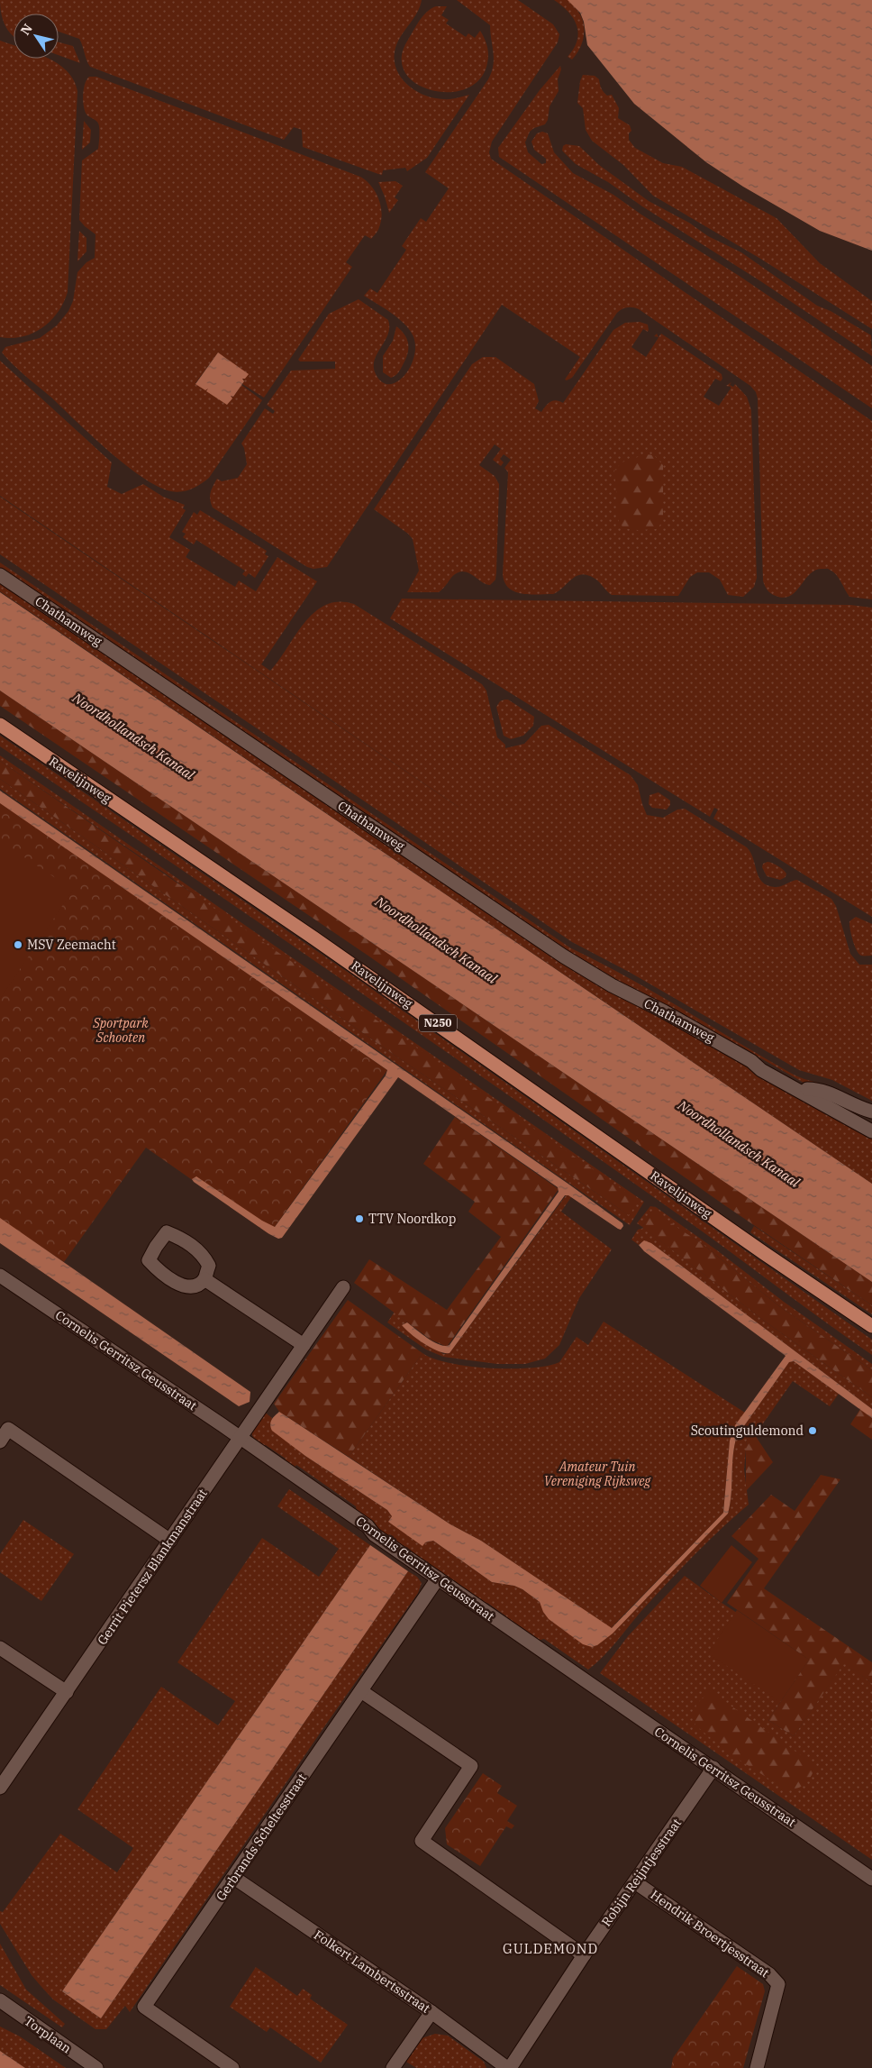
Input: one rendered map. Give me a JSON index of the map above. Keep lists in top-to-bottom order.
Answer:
{
  "streets": {
    "main road": ["Ravelijnweg", "N250"],
    "street": [
      "Chathamweg",
      "Cornelis Gerritsz Geusstraat",
      "Gerrit Pietersz Blankmanstraat",
      "Gerbrands Scheltesstraat",
      "Robijn Reijntjesstraat",
      "Hendrik Broertjesstraat",
      "Folkert Lambertsstraat",
      "Torplaan"
    ]
  },
  "crossings": [
    ["Cornelis Gerritsz Geusstraat", "Gerrit Pietersz Blankmanstraat"],
    ["Cornelis Gerritsz Geusstraat", "Gerbrands Scheltesstraat"],
    ["Cornelis Gerritsz Geusstraat", "Robijn Reijntjesstraat"],
    ["Gerbrands Scheltesstraat", "Folkert Lambertsstraat"],
    ["Robijn Reijntjesstraat", "Hendrik Broertjesstraat"],
    ["Robijn Reijntjesstraat", "Folkert Lambertsstraat"]
  ],
  "districts": ["GULDEMOND"],
  "water": ["Noordhollandsch Kanaal"],
  "parks": ["Sportpark Schooten", "Amateur Tuin Vereniging Rijksweg"],
  "places": ["MSV Zeemacht", "TTV Noordkop", "Scoutinguldemond"],
  "north": "top left"
}
